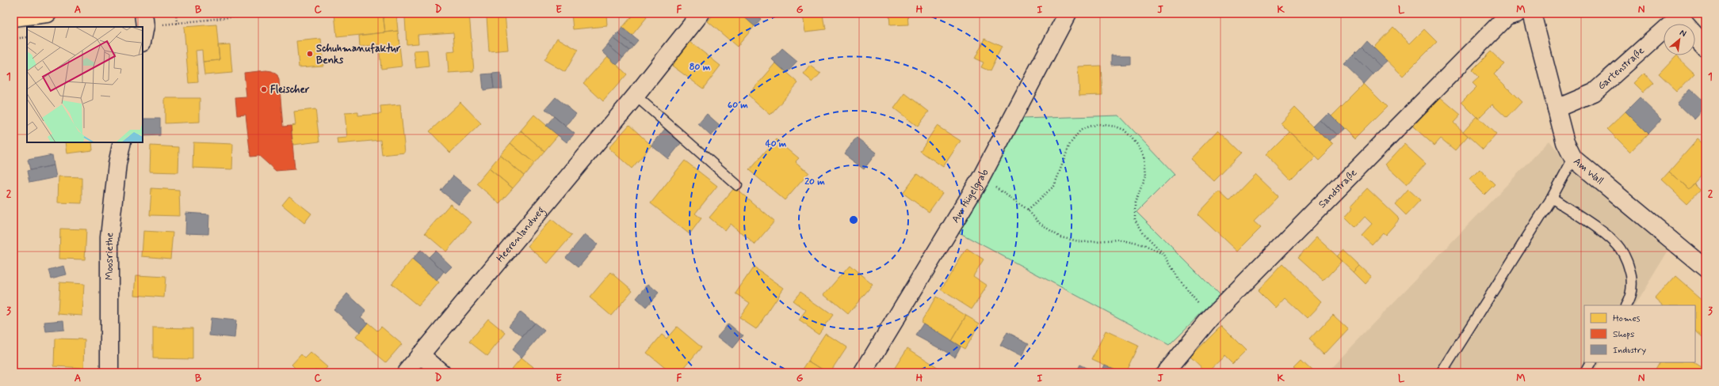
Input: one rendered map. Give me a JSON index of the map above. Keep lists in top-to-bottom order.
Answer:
{
  "streets": {
    "street": [
      "Gartenstraße",
      "Am Wall",
      "Sandstraße",
      "Am Hügelgrab",
      "Heerenlandweg",
      "Moosriethe"
    ]
  },
  "crossings": [
    ["Gartenstraße", "Am Wall"]
  ],
  "places": ["Schuhmanufaktur Benks", "Fleischer"],
  "legend": ["Homes", "Shops", "Industry"],
  "north": "top right",
  "grid": {
    "columns": [
      "A",
      "B",
      "C",
      "D",
      "E",
      "F",
      "G",
      "H",
      "I",
      "J",
      "K",
      "L",
      "M",
      "N"
    ],
    "rows": ["1", "2", "3"]
  },
  "rings": [
    "80 m",
    "60 m",
    "40 m",
    "20 m"
  ]
}
